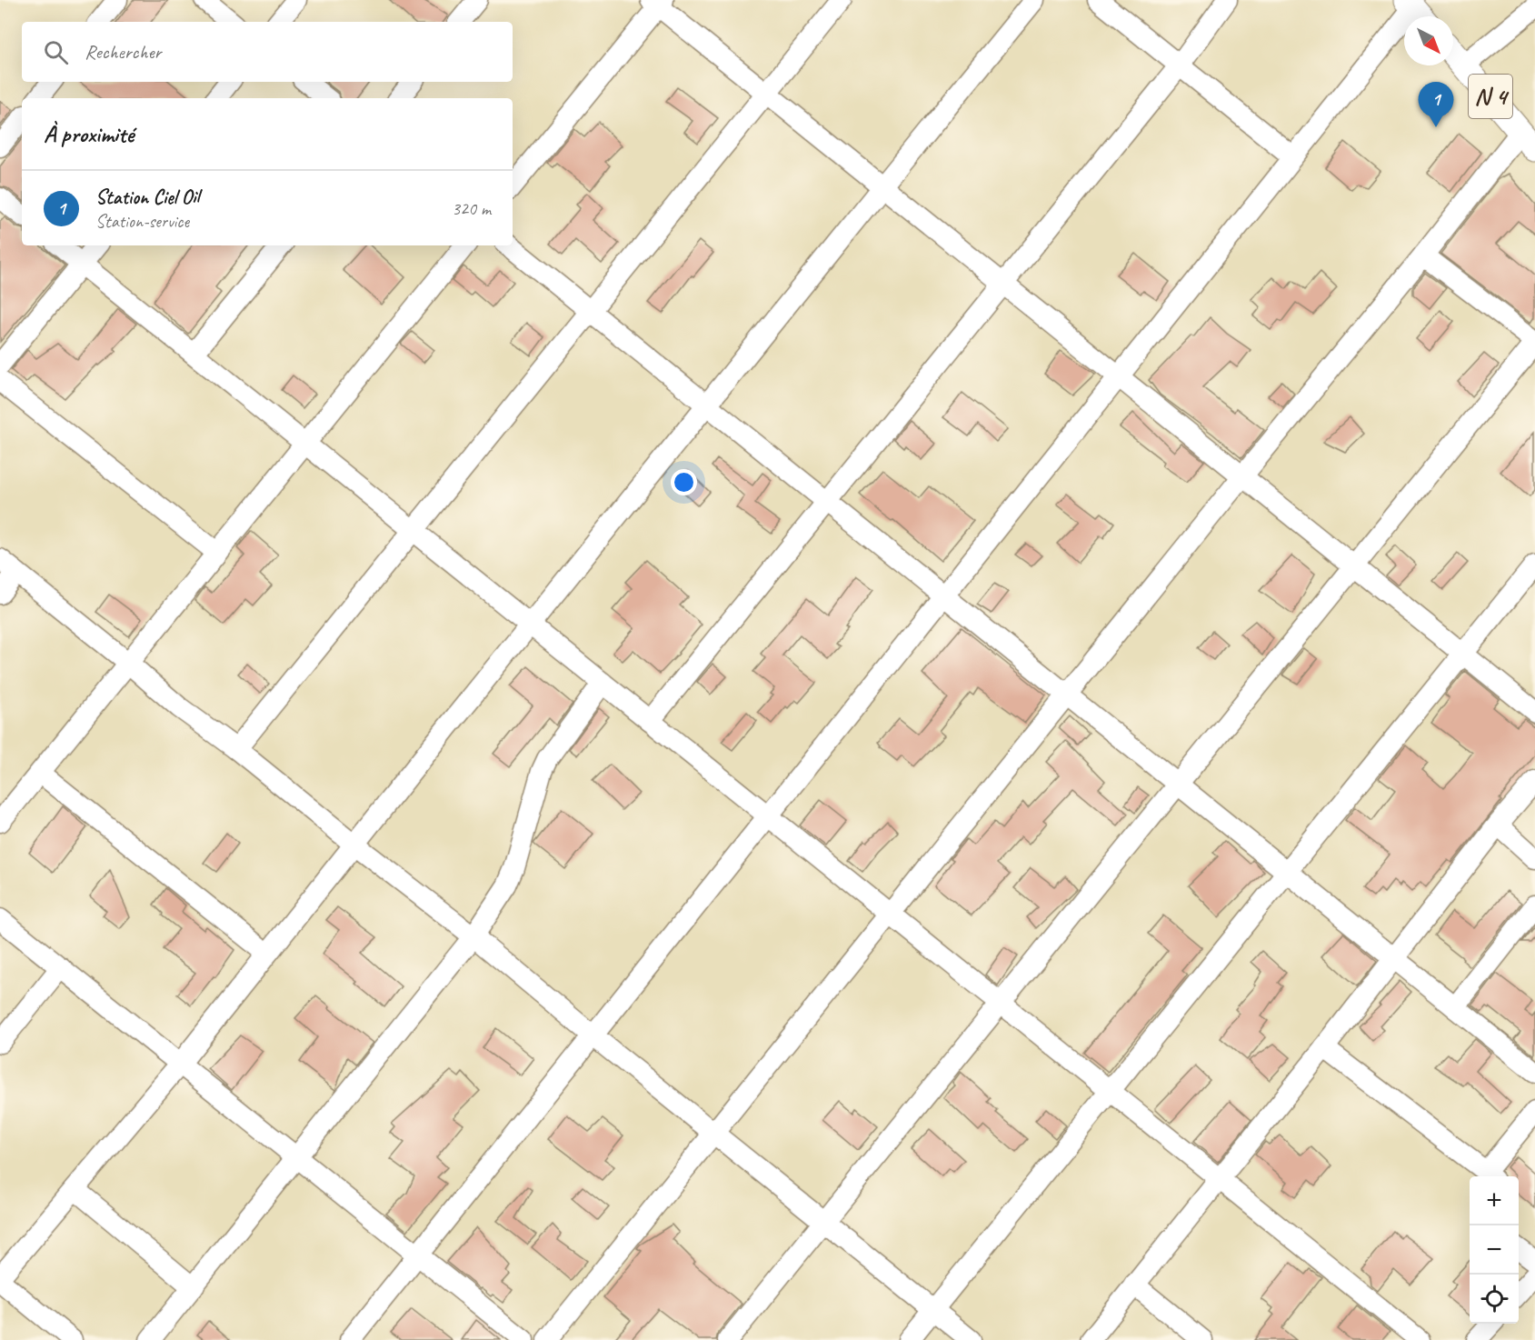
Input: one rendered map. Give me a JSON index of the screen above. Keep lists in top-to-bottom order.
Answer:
{
  "streets": {
    "main road": ["N 4"]
  },
  "north": "bottom right",
  "page": {
    "search": "Rechercher",
    "pins": "1",
    "heading": "À proximité",
    "list": [
      {
        "mark": "1",
        "name": "Station Ciel Oil",
        "note": "Station-service",
        "value": "320 m"
      }
    ],
    "map_buttons": ["+", "−"]
  }
}
